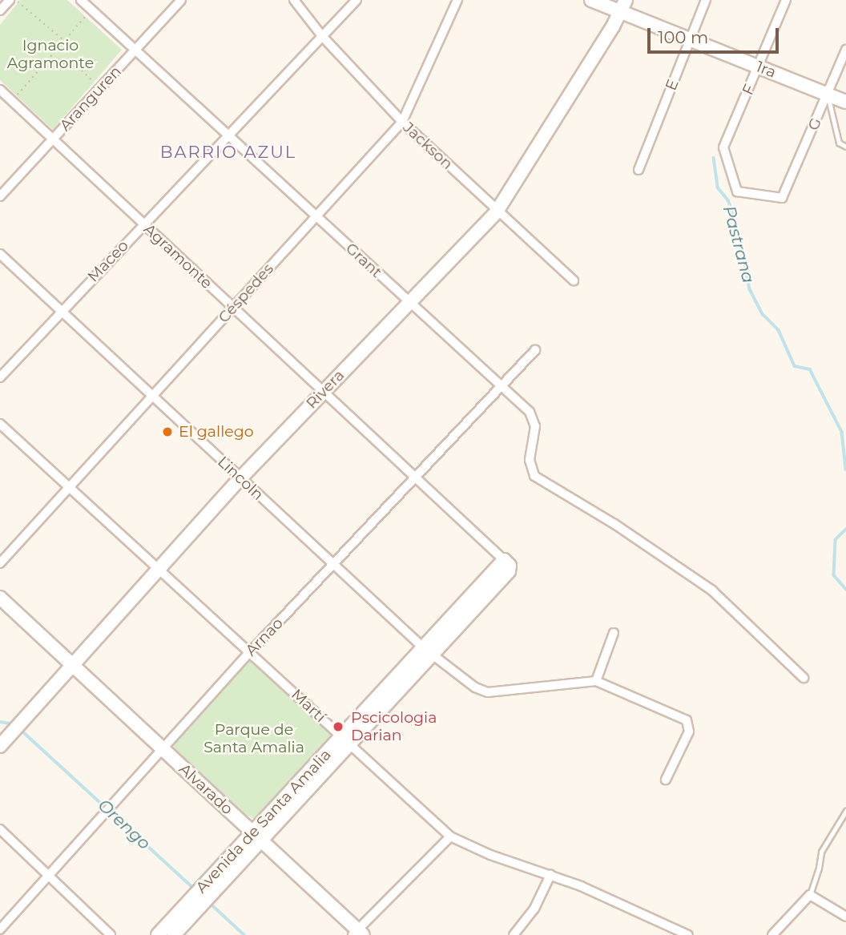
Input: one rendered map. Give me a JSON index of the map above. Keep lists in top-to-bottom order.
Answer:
{
  "streets": {
    "street": [
      "1ra",
      "E",
      "F",
      "Aranguren",
      "G",
      "Jackson",
      "Agramonte",
      "Grant",
      "Maceo",
      "Céspedes",
      "Rivera",
      "Lincoln",
      "Arnao",
      "Martí",
      "Alvarado",
      "Avenida de Santa Amalia"
    ]
  },
  "crossings": [
    ["1ra", "E"],
    ["1ra", "F"],
    ["1ra", "G"],
    ["1ra", "Rivera"],
    ["F", "G"],
    ["Aranguren", "Agramonte"],
    ["Aranguren", "Grant"],
    ["Jackson", "Maceo"],
    ["Jackson", "Céspedes"],
    ["Jackson", "Rivera"],
    ["Agramonte", "Maceo"],
    ["Agramonte", "Céspedes"],
    ["Agramonte", "Rivera"],
    ["Agramonte", "Arnao"],
    ["Agramonte", "Avenida de Santa Amalia"],
    ["Grant", "Maceo"],
    ["Grant", "Céspedes"],
    ["Grant", "Rivera"],
    ["Grant", "Arnao"],
    ["Maceo", "Lincoln"],
    ["Céspedes", "Lincoln"],
    ["Céspedes", "Martí"],
    ["Rivera", "Lincoln"],
    ["Rivera", "Martí"],
    ["Rivera", "Alvarado"],
    ["Lincoln", "Arnao"],
    ["Lincoln", "Avenida de Santa Amalia"],
    ["Arnao", "Martí"],
    ["Arnao", "Alvarado"],
    ["Martí", "Avenida de Santa Amalia"],
    ["Alvarado", "Avenida de Santa Amalia"]
  ],
  "districts": ["BARRIO AZUL"],
  "water": ["Pastrana", "Orengo"],
  "parks": ["Ignacio Agramonte", "Parque de Santa Amalia"],
  "places": ["El gallego", "Pscicologia Darian"],
  "scale_bar": "100 m"
}
